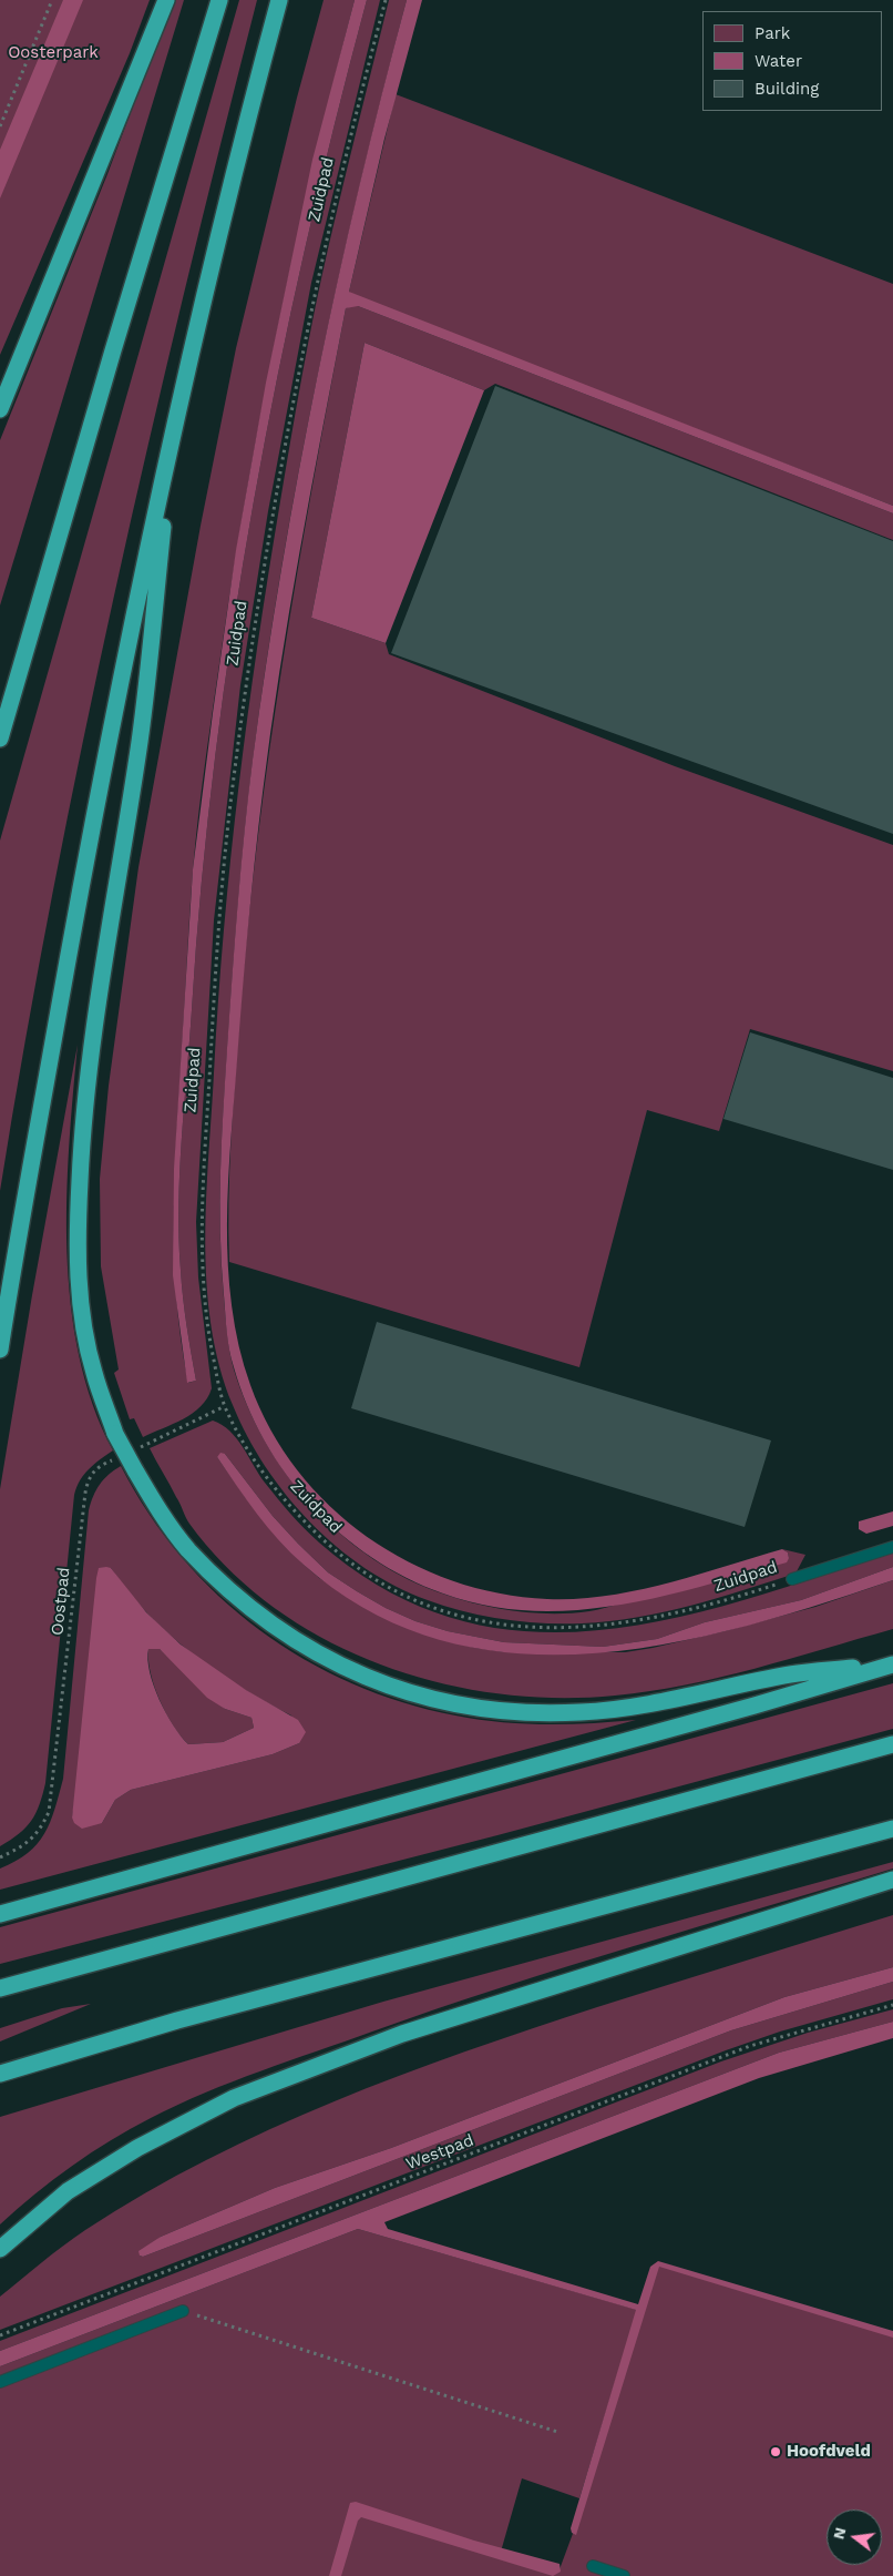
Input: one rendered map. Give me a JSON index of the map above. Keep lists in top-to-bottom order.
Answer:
{
  "streets": {
    "lane": ["Zuidpad"],
    "path": ["Oostpad", "Westpad"]
  },
  "parks": ["Oosterpark"],
  "places": ["Hoofdveld"],
  "legend": ["Park", "Water", "Building"],
  "north": "left"
}
